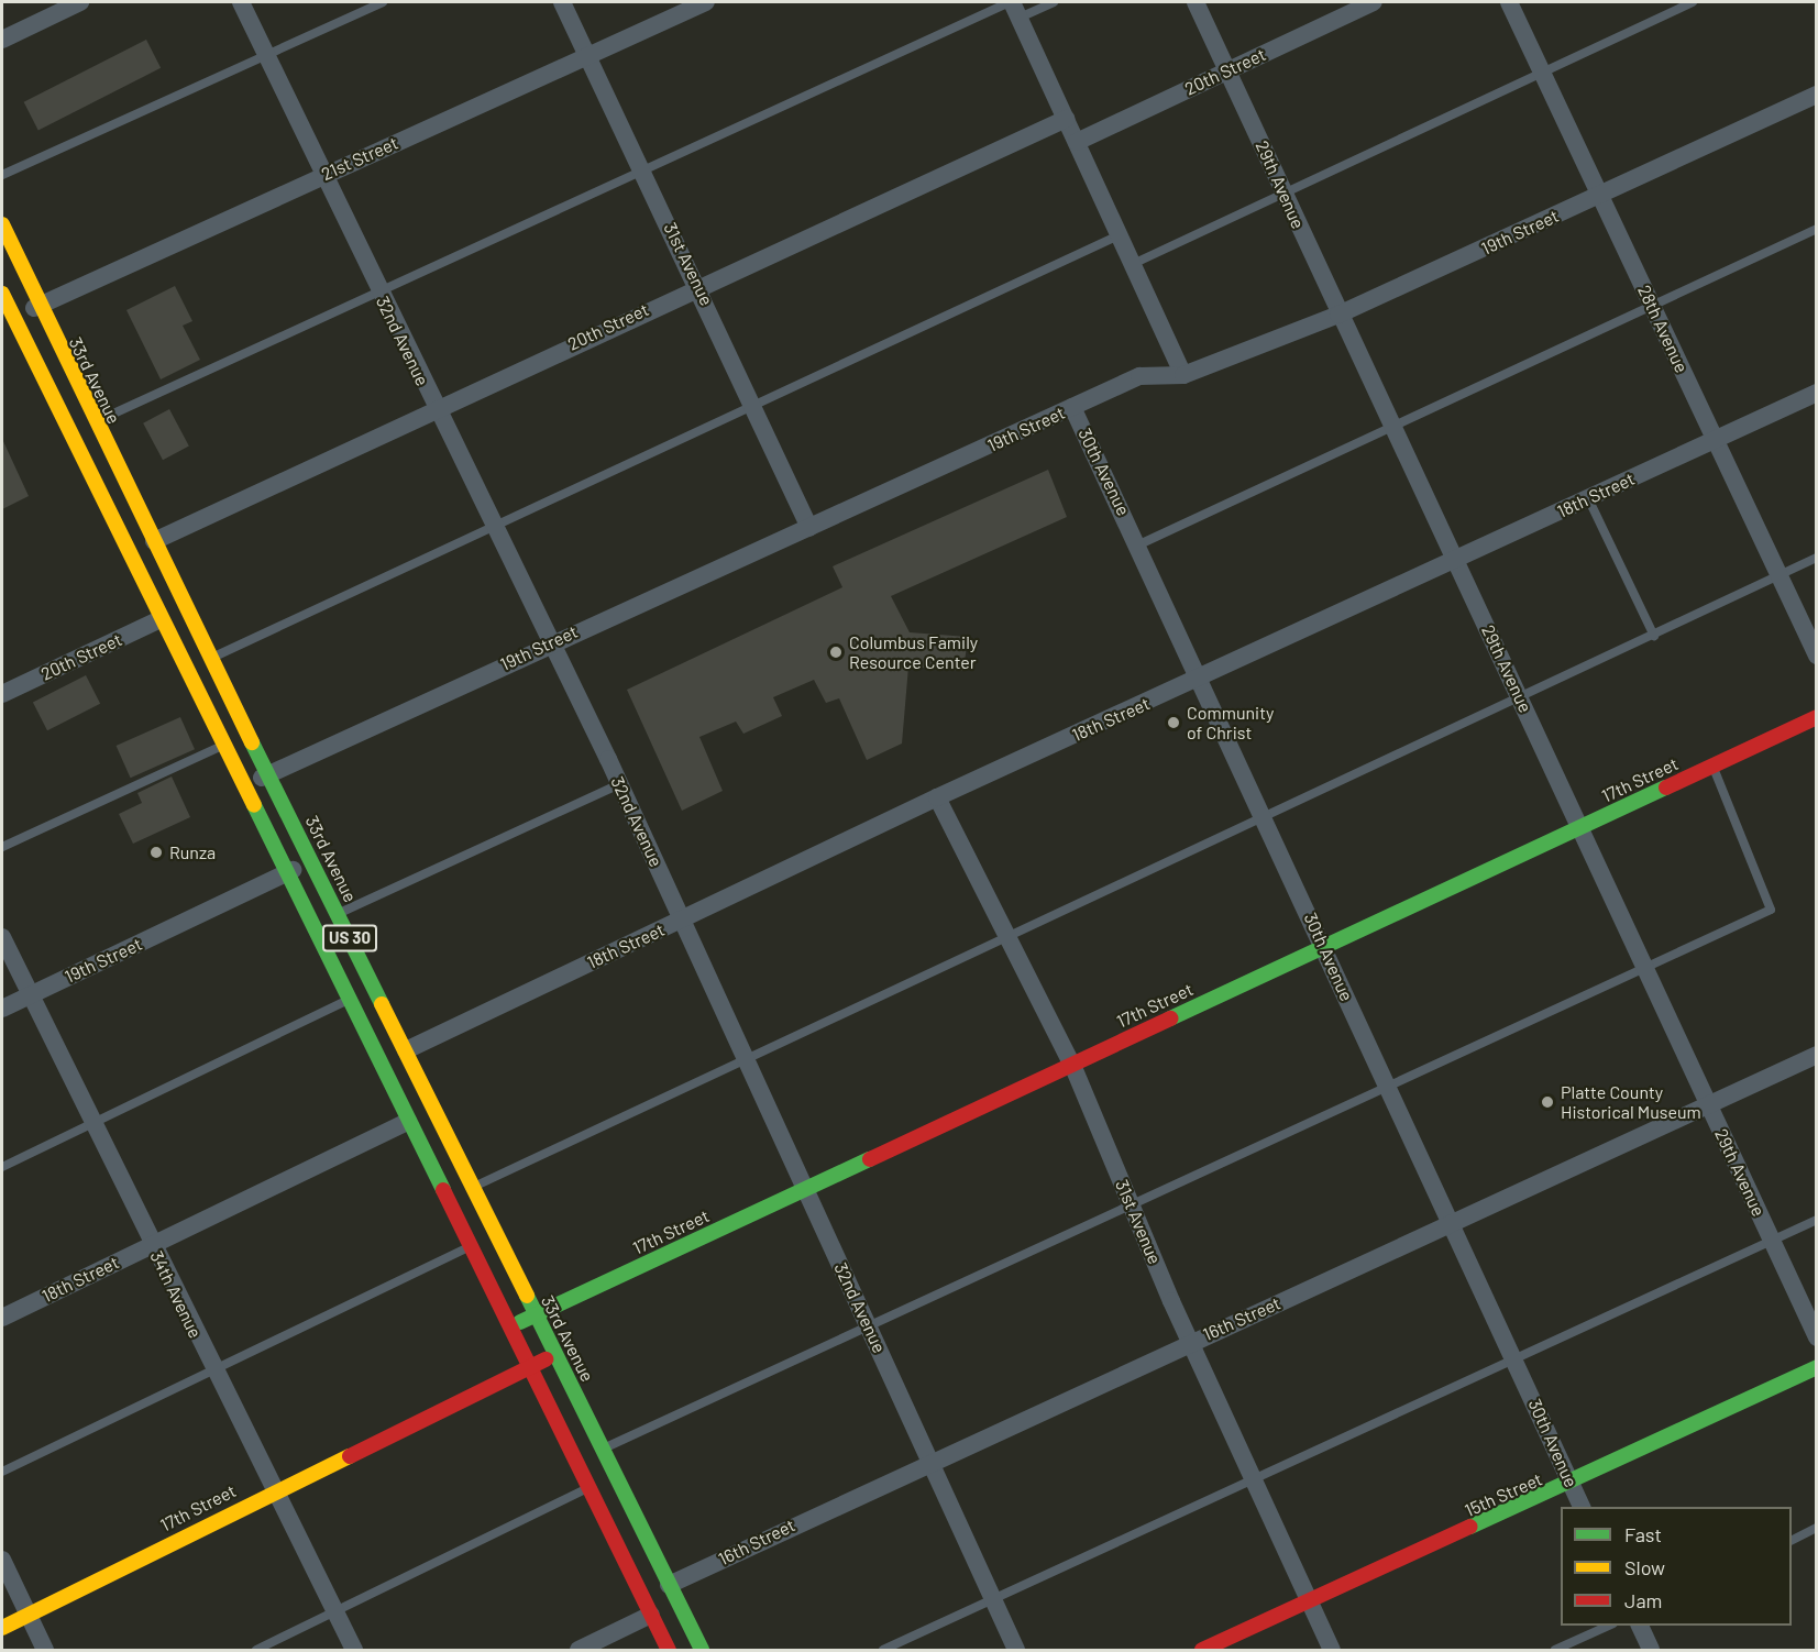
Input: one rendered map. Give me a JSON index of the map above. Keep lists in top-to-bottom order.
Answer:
{
  "streets": {
    "main road": [
      "33rd Avenue",
      "17th Street",
      "US 30",
      "15th Street"
    ],
    "street": [
      "20th Street",
      "21st Street",
      "29th Avenue",
      "19th Street",
      "31st Avenue",
      "28th Avenue",
      "32nd Avenue",
      "30th Avenue",
      "18th Street",
      "34th Avenue",
      "16th Street"
    ]
  },
  "crossings": [
    ["20th Street", "29th Avenue"],
    ["20th Street", "31st Avenue"],
    ["20th Street", "32nd Avenue"],
    ["20th Street", "33rd Avenue"],
    ["20th Street", "US 30"],
    ["21st Street", "31st Avenue"],
    ["21st Street", "32nd Avenue"],
    ["21st Street", "33rd Avenue"],
    ["21st Street", "US 30"],
    ["29th Avenue", "19th Street"],
    ["29th Avenue", "18th Street"],
    ["29th Avenue", "17th Street"],
    ["29th Avenue", "16th Street"],
    ["19th Street", "31st Avenue"],
    ["19th Street", "28th Avenue"],
    ["19th Street", "32nd Avenue"],
    ["19th Street", "33rd Avenue"],
    ["19th Street", "30th Avenue"],
    ["19th Street", "US 30"],
    ["19th Street", "34th Avenue"],
    ["31st Avenue", "18th Street"],
    ["31st Avenue", "17th Street"],
    ["31st Avenue", "16th Street"],
    ["31st Avenue", "15th Street"],
    ["28th Avenue", "18th Street"],
    ["32nd Avenue", "18th Street"],
    ["32nd Avenue", "17th Street"],
    ["32nd Avenue", "16th Street"],
    ["33rd Avenue", "18th Street"],
    ["33rd Avenue", "17th Street"],
    ["33rd Avenue", "16th Street"],
    ["30th Avenue", "18th Street"],
    ["30th Avenue", "17th Street"],
    ["30th Avenue", "16th Street"],
    ["30th Avenue", "15th Street"],
    ["18th Street", "US 30"],
    ["18th Street", "34th Avenue"],
    ["17th Street", "US 30"],
    ["17th Street", "34th Avenue"]
  ],
  "places": [
    "Columbus Family Resource Center",
    "Community of Christ",
    "Runza",
    "Platte County Historical Museum"
  ],
  "legend": ["Fast", "Slow", "Jam"]
}
